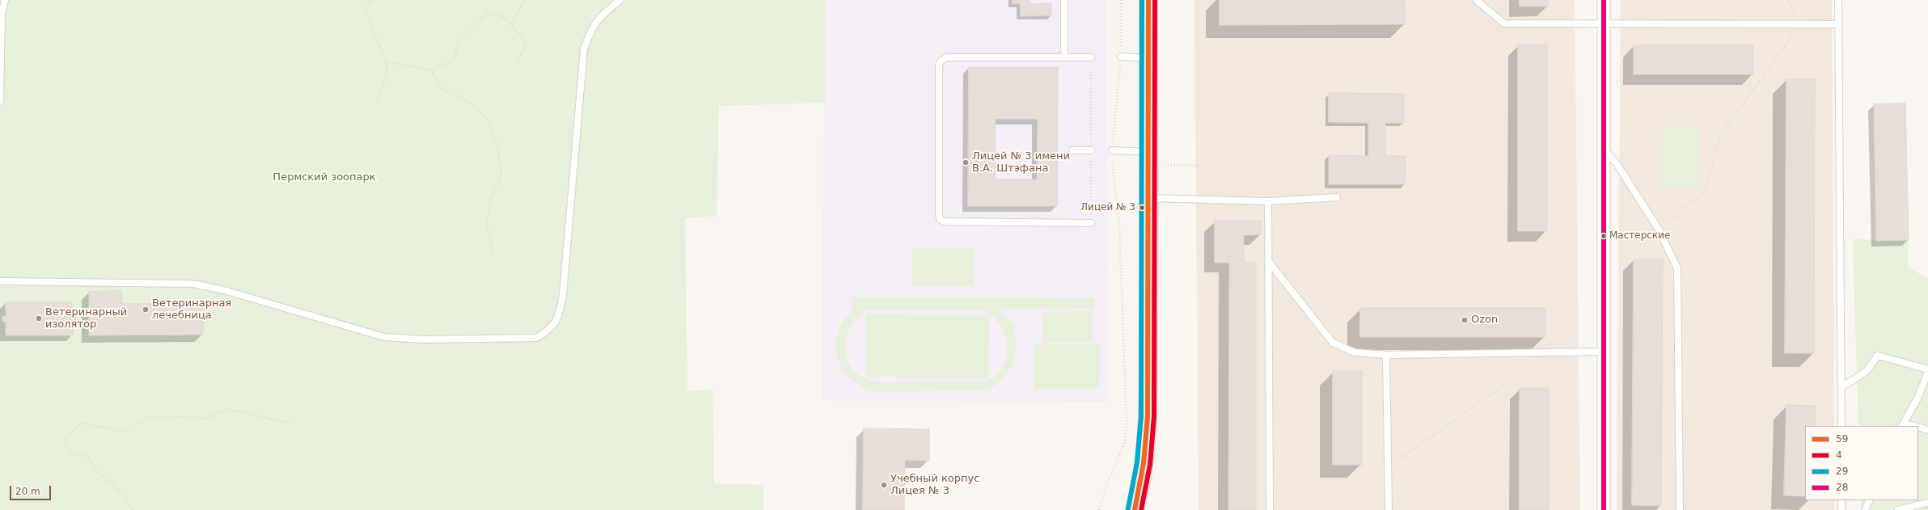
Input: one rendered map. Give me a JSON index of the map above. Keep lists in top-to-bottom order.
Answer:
{
  "parks": ["Пермский зоопарк"],
  "places": [
    "Лицей № 3 имени В.А. Штэфана",
    "Лицей № 3",
    "Мастерские",
    "Ветеринарная лечебница",
    "Ветеринарный изолятор",
    "Ozon",
    "Учебный корпус Лицея № 3"
  ],
  "lines": [
    "transit line 59",
    "transit line 4",
    "transit line 29",
    "transit line 28"
  ],
  "legend": [
    "59",
    "4",
    "29",
    "28"
  ],
  "scale_bar": "20 m"
}
